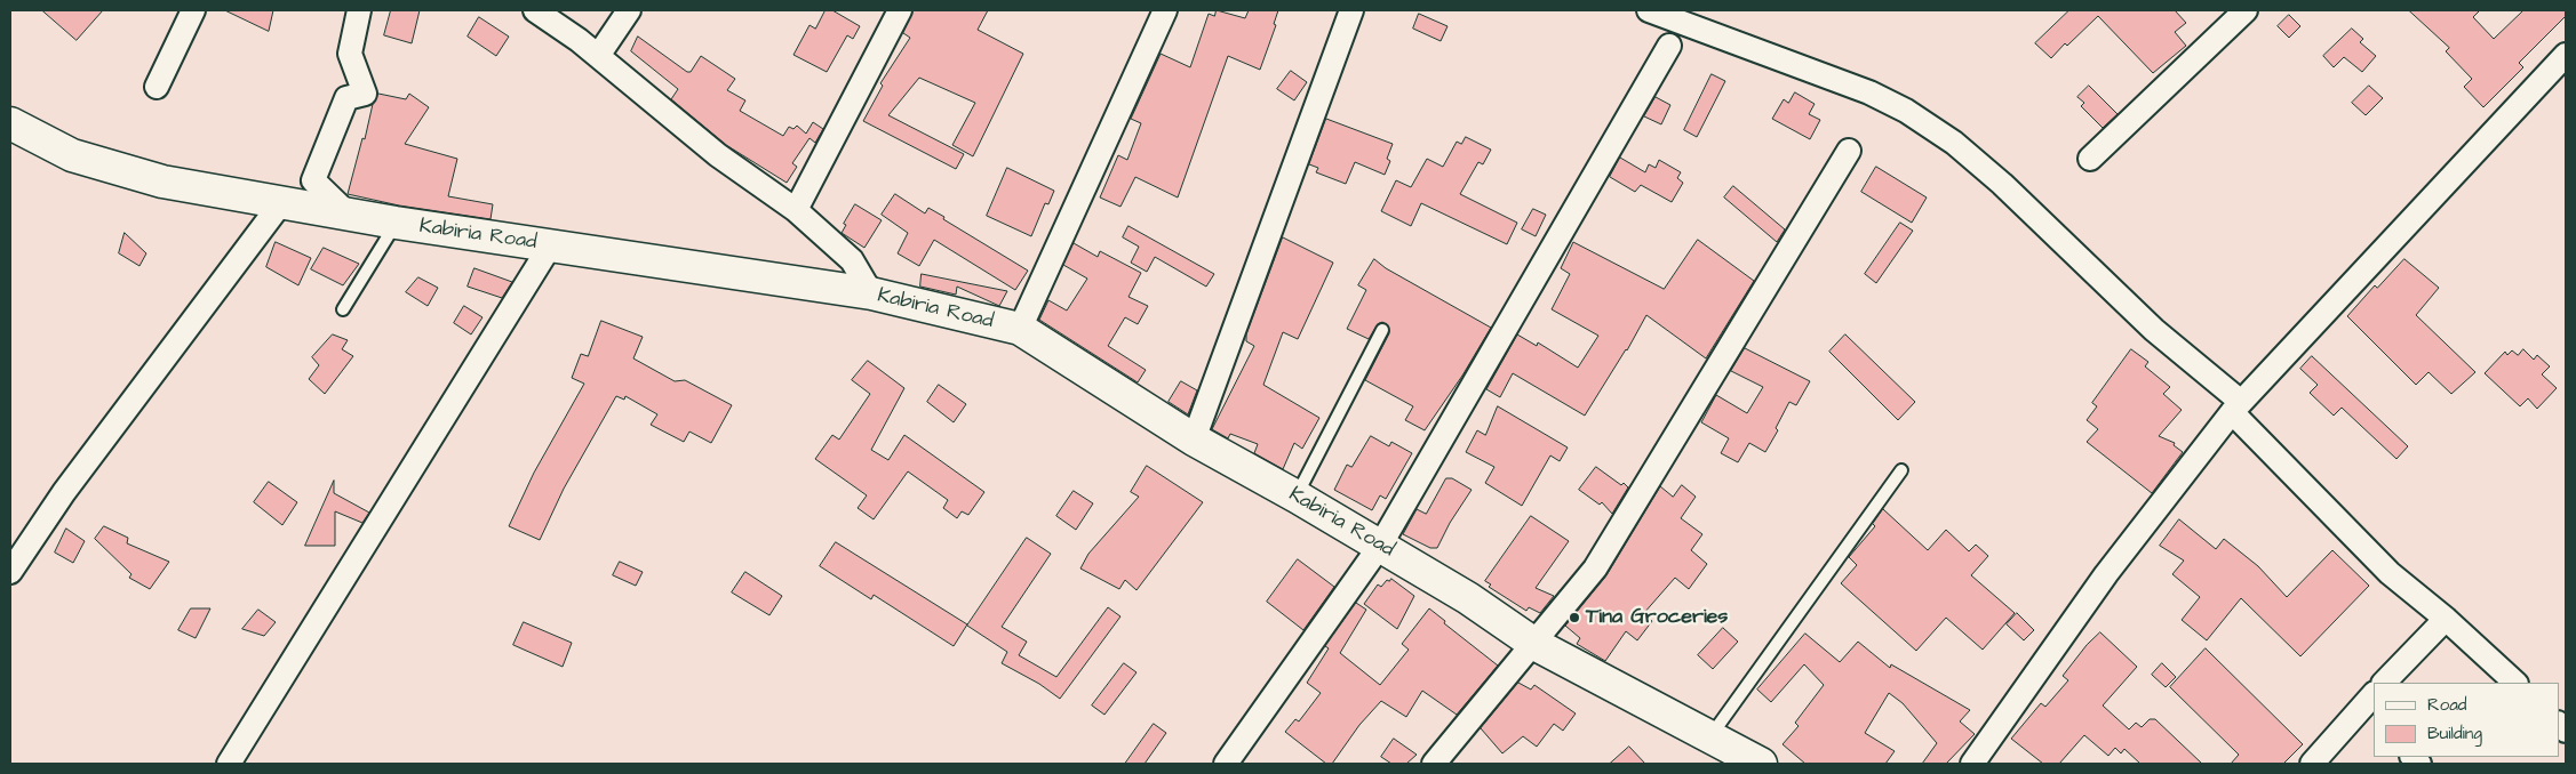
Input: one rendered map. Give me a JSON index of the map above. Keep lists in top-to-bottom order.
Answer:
{
  "streets": {
    "main road": ["Kabiria Road"]
  },
  "places": ["Tina Groceries"],
  "legend": ["Road", "Building"]
}
